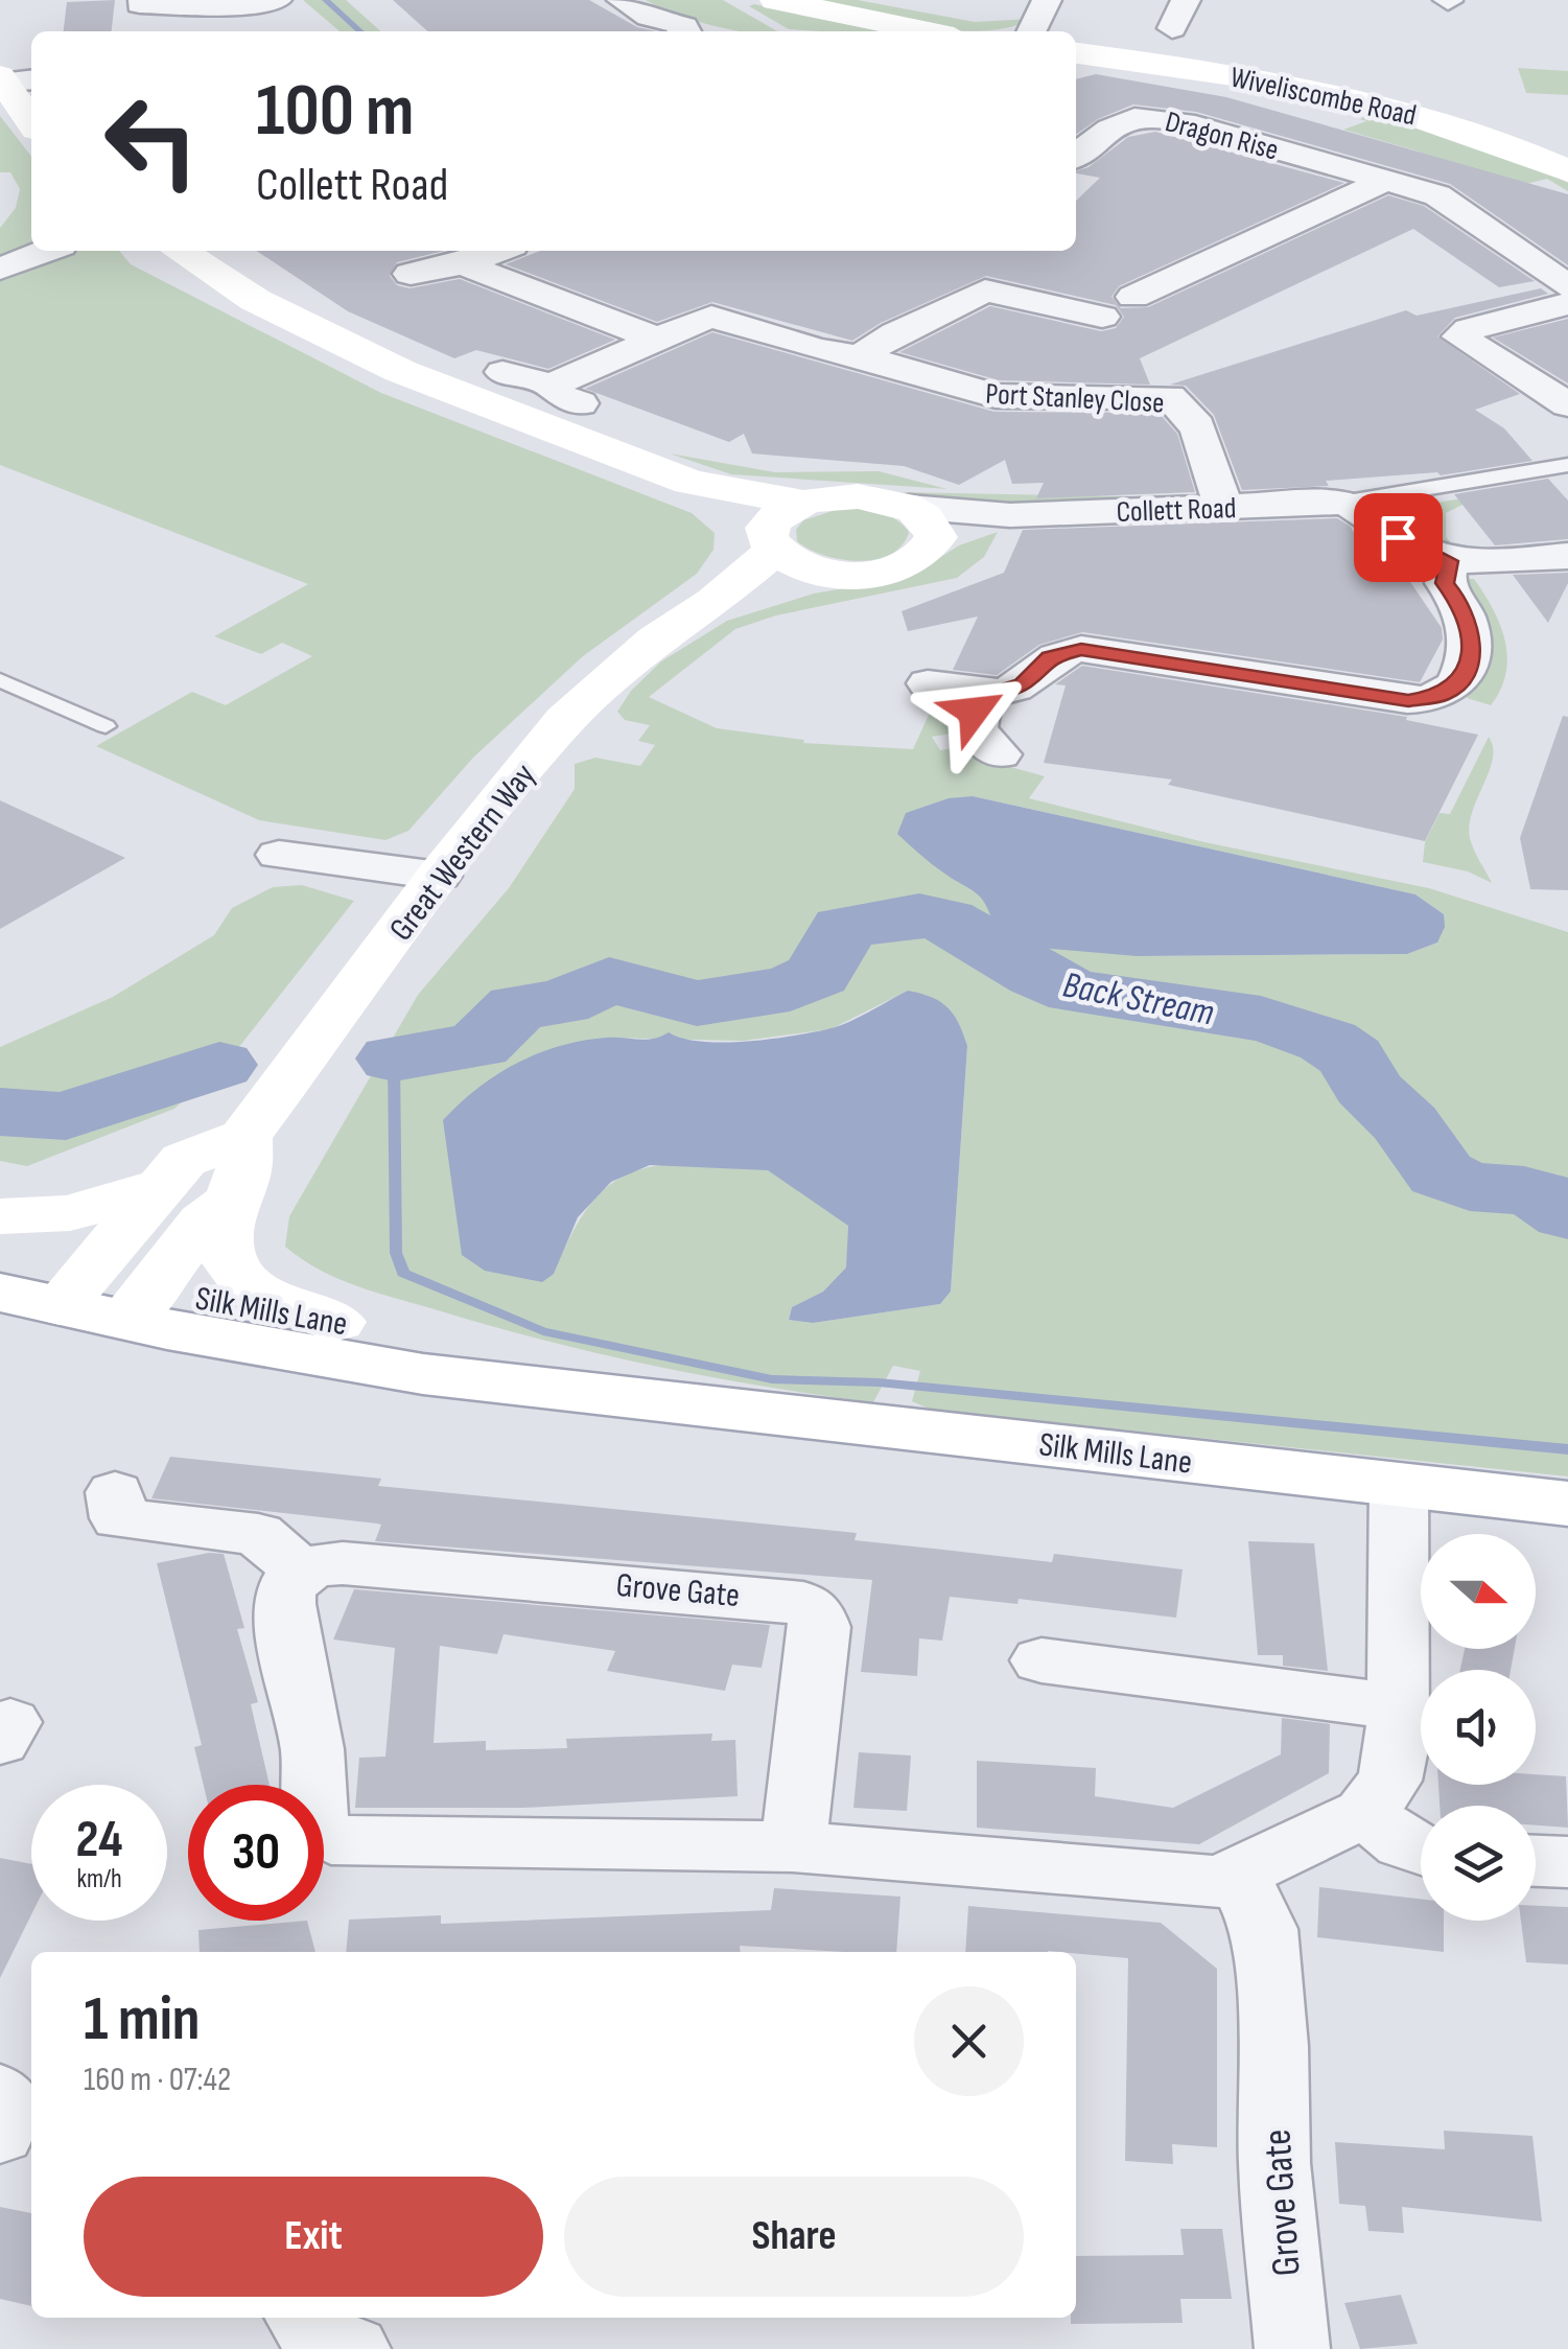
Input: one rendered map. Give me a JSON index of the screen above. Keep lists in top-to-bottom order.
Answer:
{
  "streets": {
    "street": [
      "Wiveliscombe Road",
      "Dragon Rise",
      "Port Stanley Close",
      "Collett Road",
      "Great Western Way",
      "Silk Mills Lane",
      "Grove Gate"
    ]
  },
  "crossings": [
    ["Port Stanley Close", "Collett Road"],
    ["Great Western Way", "Silk Mills Lane"]
  ],
  "water": ["Back Stream"],
  "north": "right",
  "page": {
    "turn": ["100 m", "Collett Road"],
    "speed": "24 km/h",
    "limit": "30",
    "heading": ["1 min", "160 m · 07:42"],
    "buttons": ["Exit", "Share"]
  }
}
